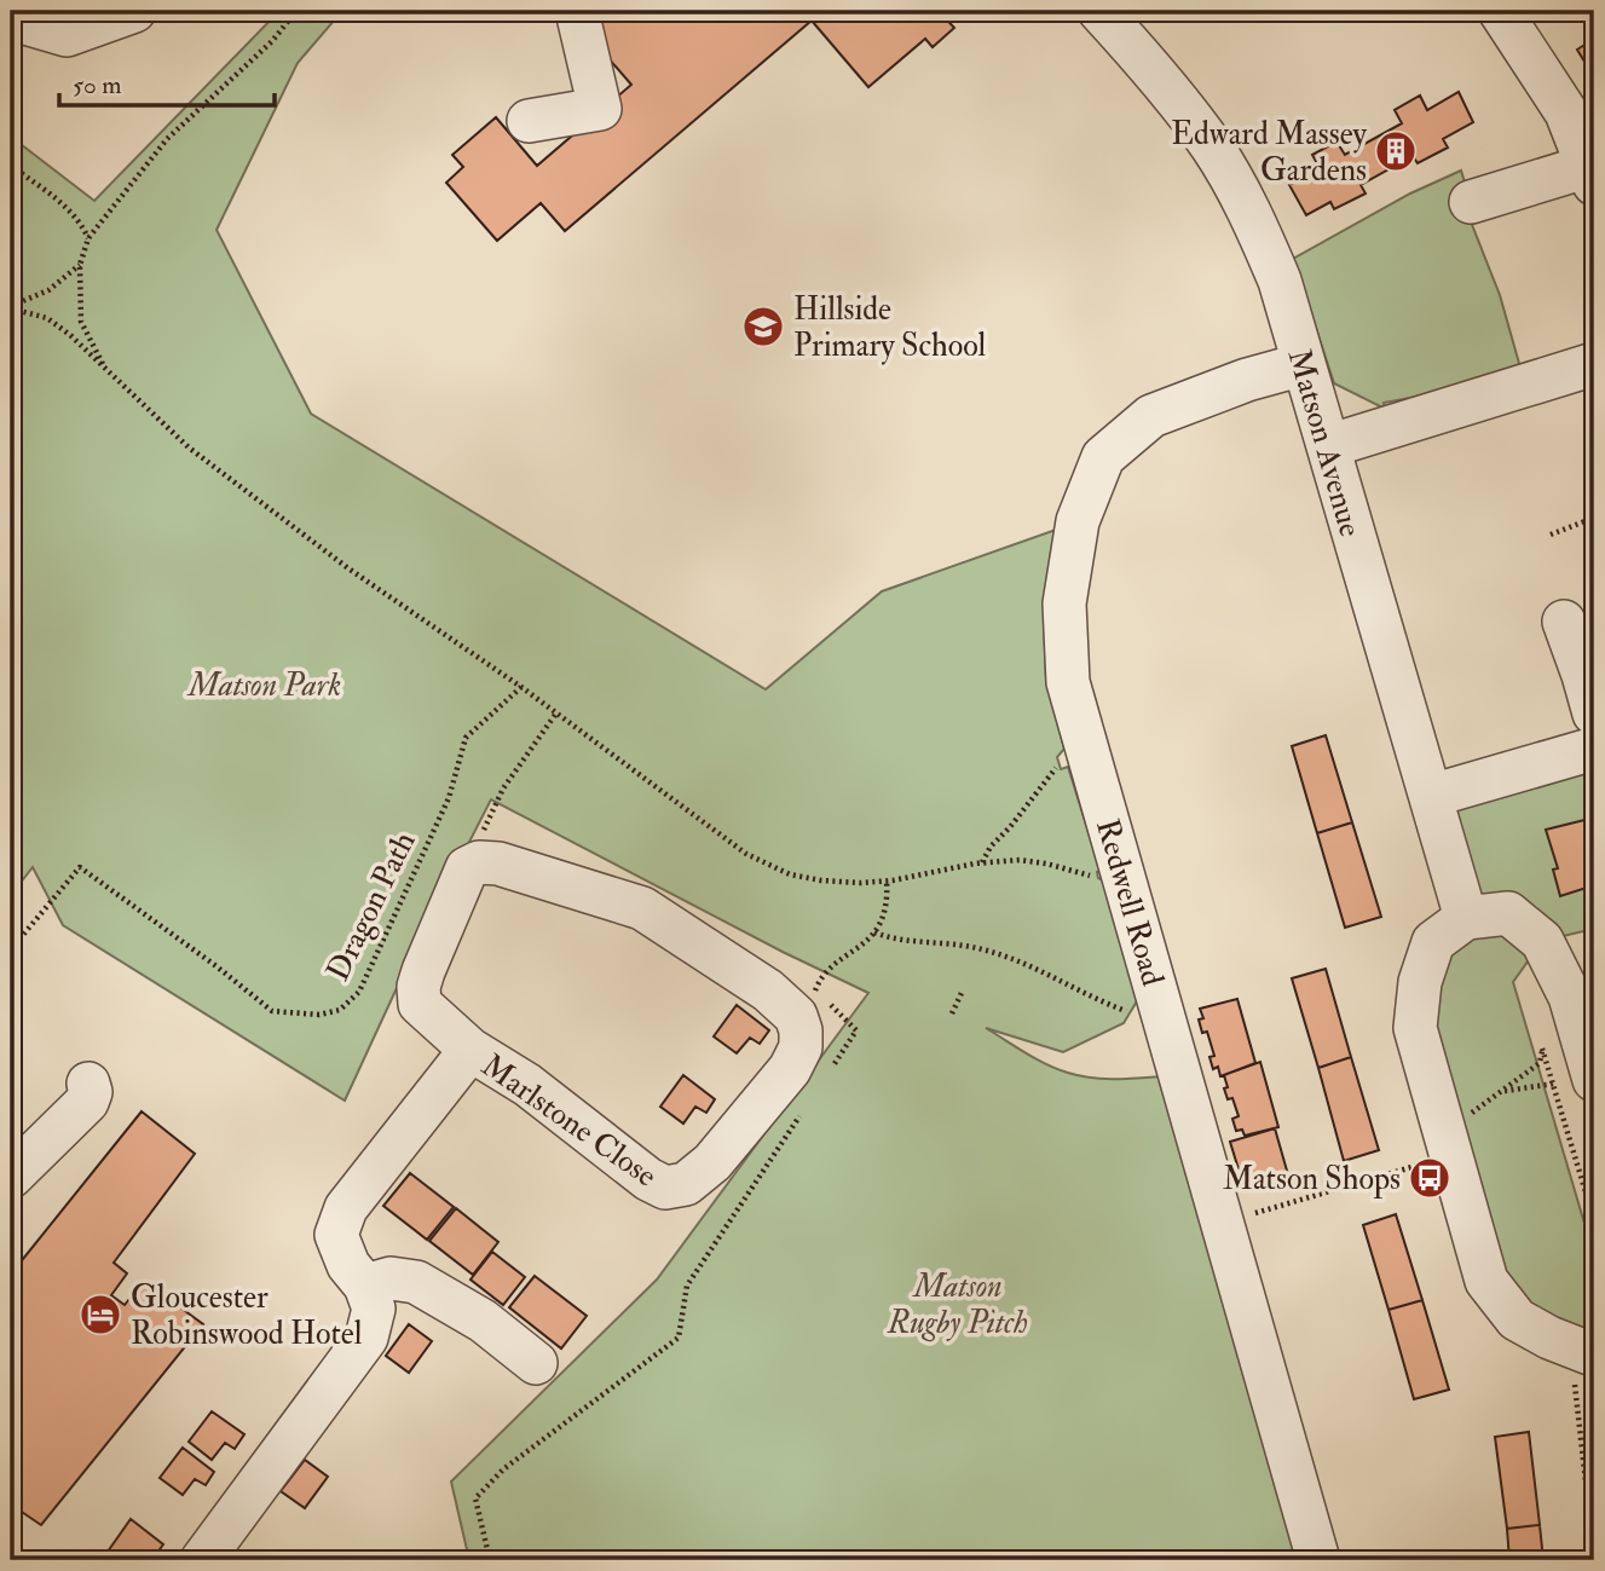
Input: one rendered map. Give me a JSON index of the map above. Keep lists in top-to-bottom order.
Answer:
{
  "streets": {
    "street": ["Matson Avenue", "Redwell Road", "Marlstone Close"],
    "path": ["Dragon Path"]
  },
  "crossings": [
    ["Matson Avenue", "Redwell Road"]
  ],
  "parks": ["Matson Park", "Matson Rugby Pitch"],
  "places": {
    "building": ["Edward Massey Gardens"],
    "school or university": ["Hillside Primary School"],
    "bus stop": ["Matson Shops"],
    "hotel": ["Gloucester Robinswood Hotel"]
  },
  "scale_bar": "50 m"
}
